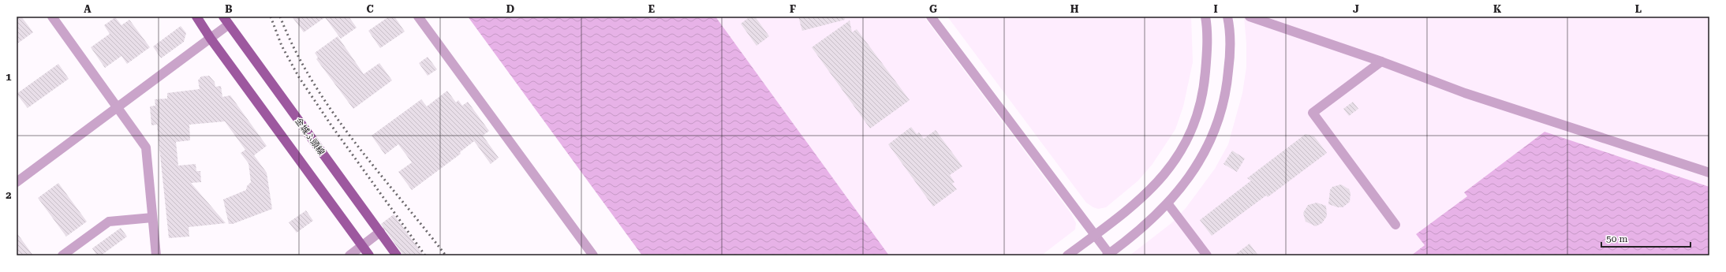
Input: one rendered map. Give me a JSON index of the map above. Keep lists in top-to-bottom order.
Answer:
{
  "streets": {
    "main road": ["金城ふ頭線"]
  },
  "scale_bar": "50 m",
  "grid": {
    "columns": [
      "A",
      "B",
      "C",
      "D",
      "E",
      "F",
      "G",
      "H",
      "I",
      "J",
      "K",
      "L"
    ],
    "rows": ["1", "2"]
  }
}
